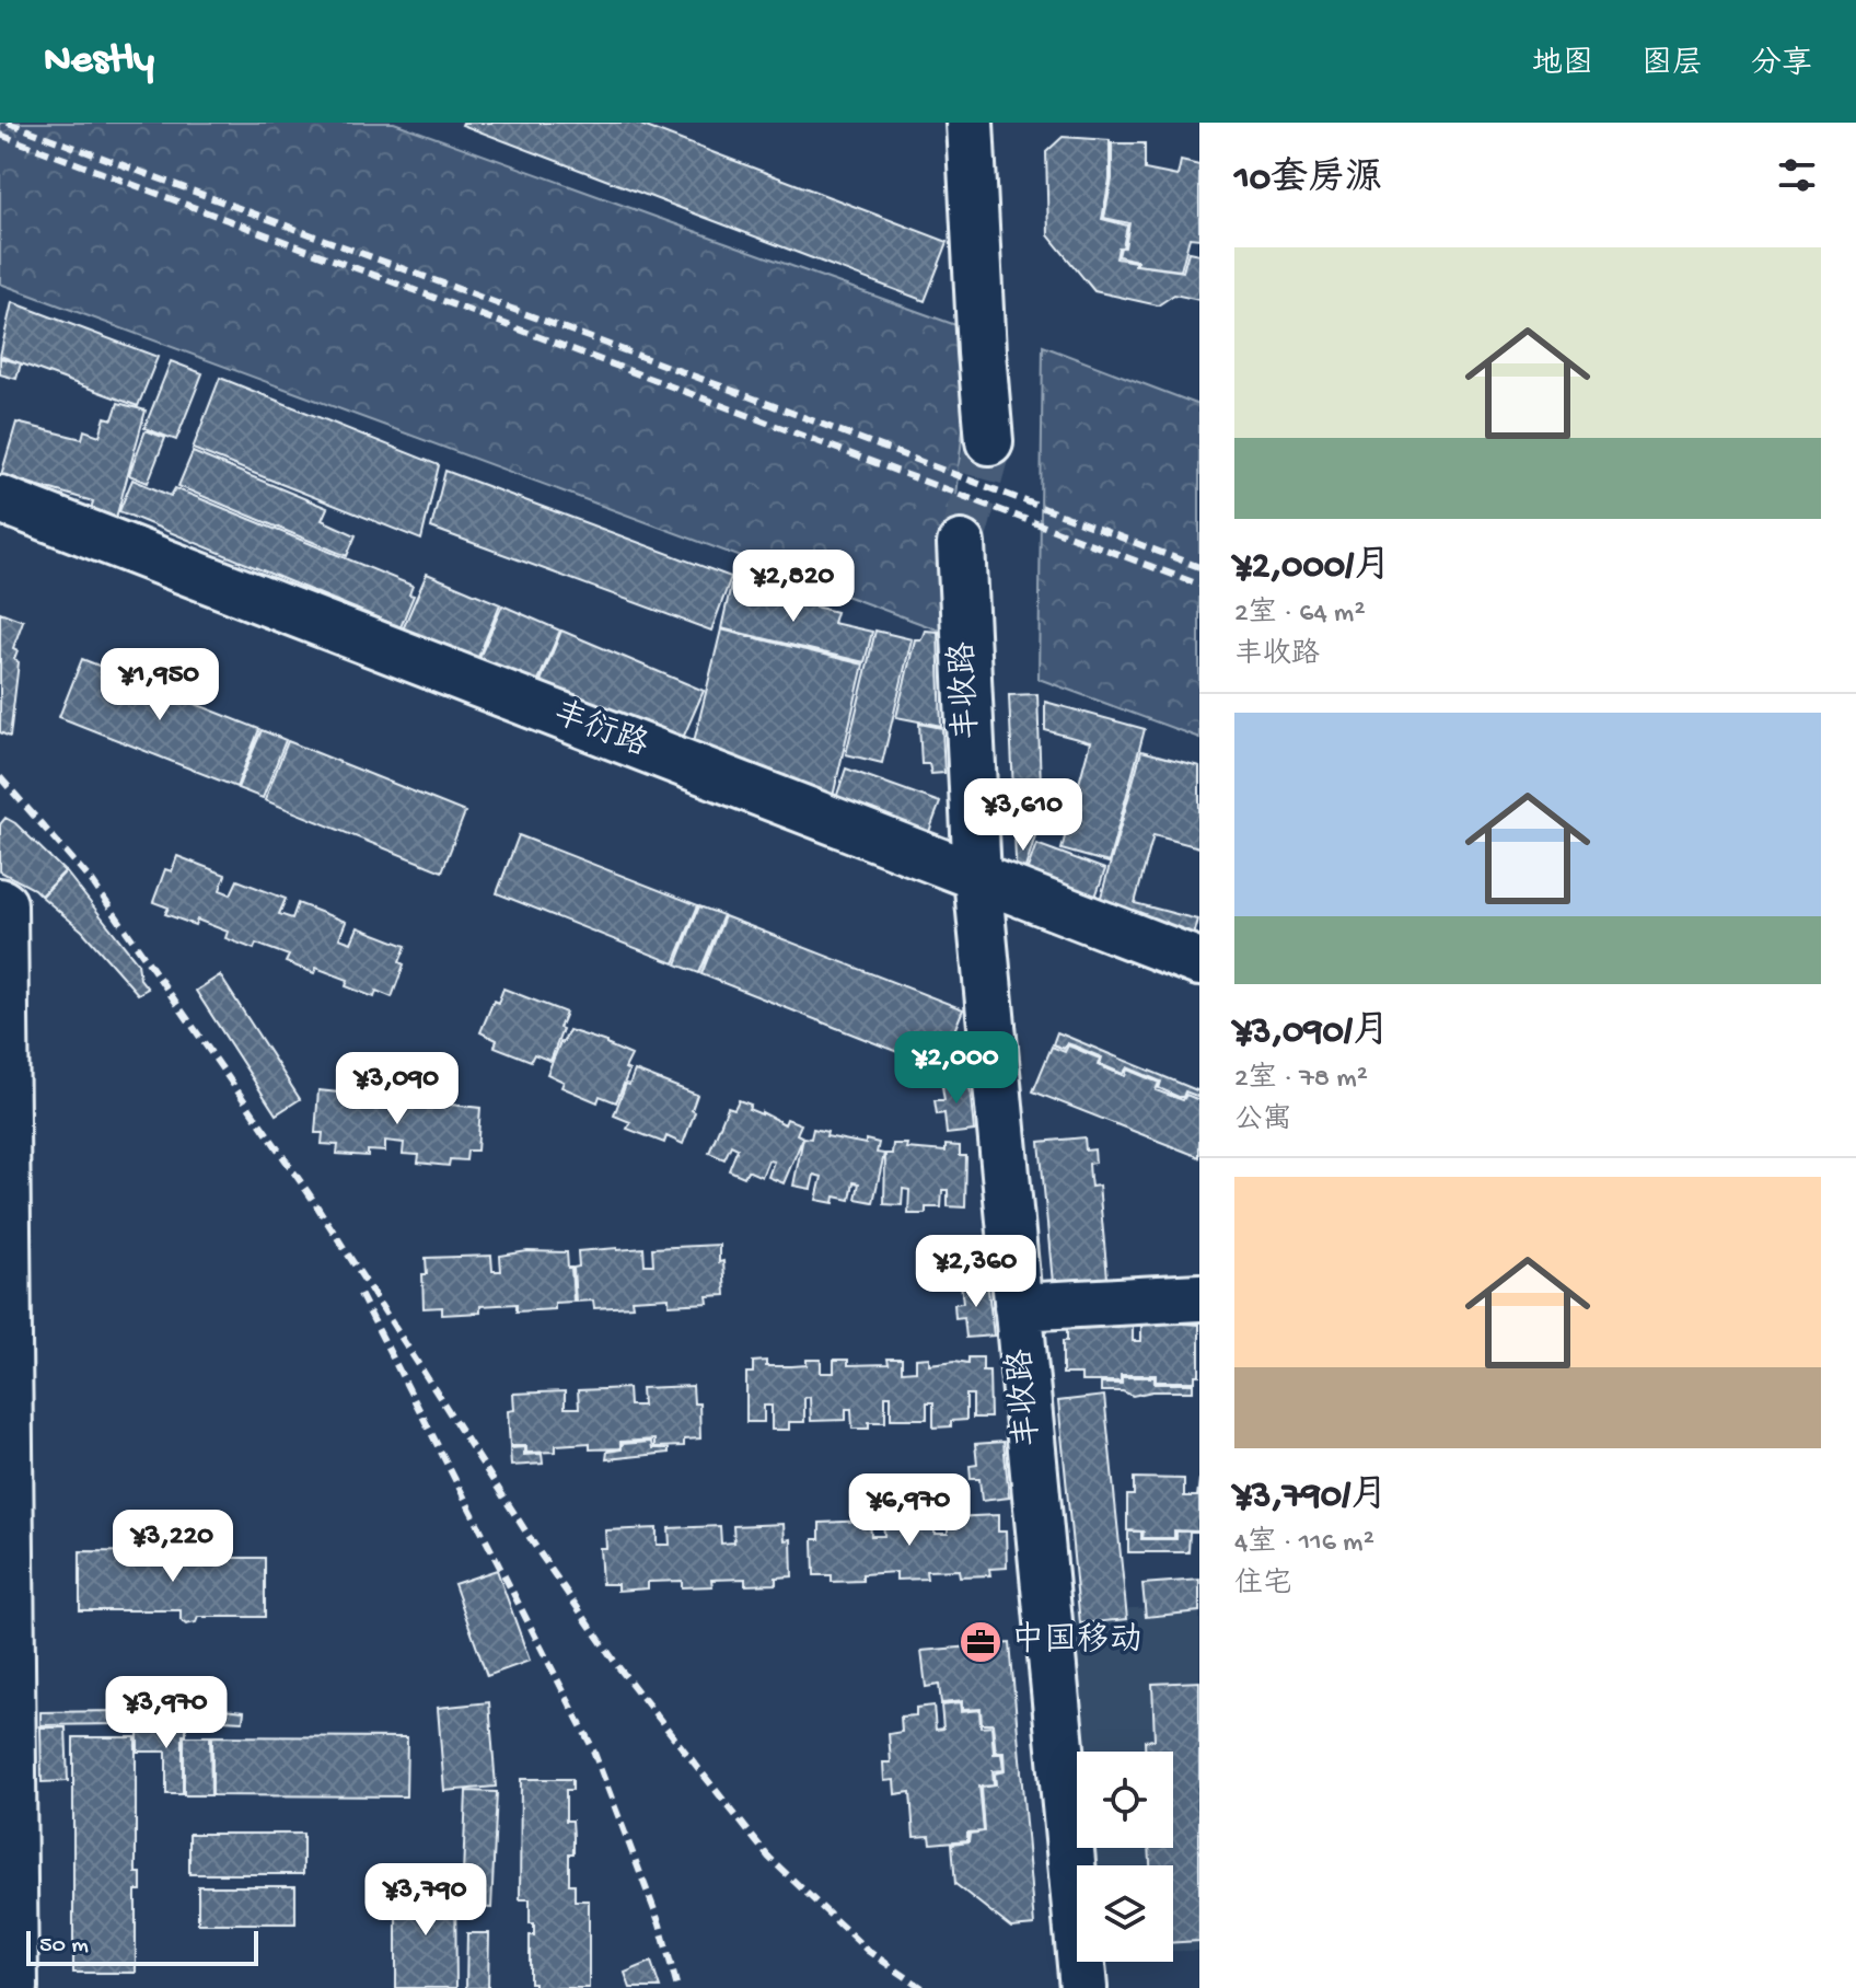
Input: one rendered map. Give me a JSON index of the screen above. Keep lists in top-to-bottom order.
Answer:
{
  "streets": {
    "street": ["丰收路", "丰衍路"]
  },
  "crossings": [
    ["丰收路", "丰衍路"]
  ],
  "places": {
    "office": ["中国移动"]
  },
  "scale_bar": "50 m",
  "page": {
    "header": "Nestly",
    "nav": ["地图", "图层", "分享"],
    "heading": "10套房源",
    "list": [
      {
        "name": "¥2,000/月",
        "note": "2室 · 64 m² · 丰收路"
      },
      {
        "name": "¥3,090/月",
        "note": "2室 · 78 m² · 公寓"
      },
      {
        "name": "¥3,790/月",
        "note": "4室 · 116 m² · 住宅"
      }
    ],
    "price": [
      "¥2,820",
      "¥1,950",
      "¥3,610",
      "¥2,000",
      "¥3,090",
      "¥2,360",
      "¥6,970",
      "¥3,220",
      "¥3,970",
      "¥3,790"
    ],
    "scale": "50 m"
  }
}
